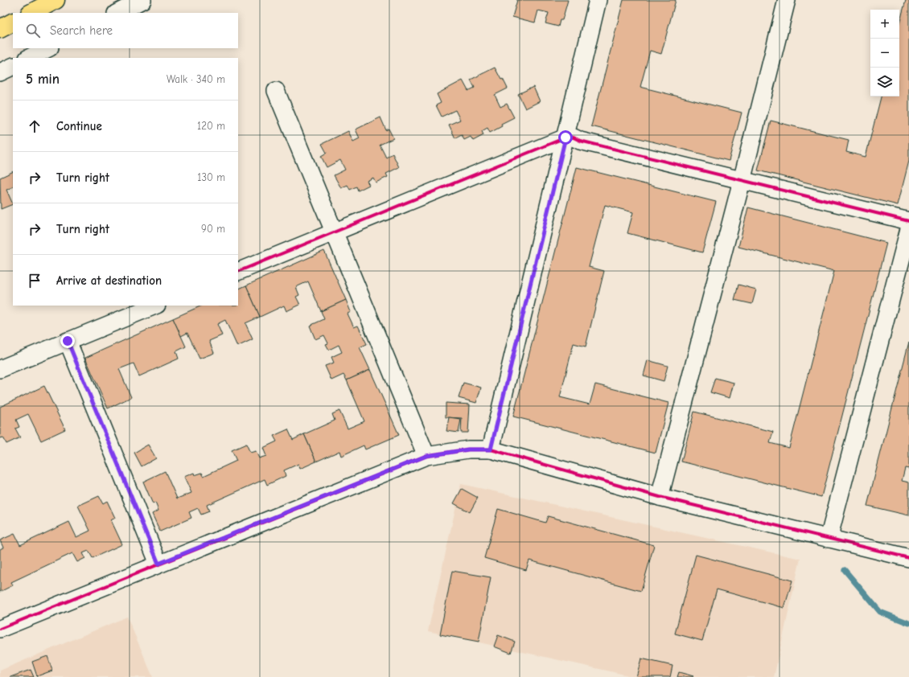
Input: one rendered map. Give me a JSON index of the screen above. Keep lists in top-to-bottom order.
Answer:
{
  "page": {
    "map_buttons": ["+", "−"],
    "search": "Search here",
    "heading": ["5 min", "Walk · 340 m"],
    "list": [
      ["Continue", "120 m"],
      ["Turn right", "130 m"],
      ["Turn right", "90 m"],
      "Arrive at destination"
    ]
  }
}
